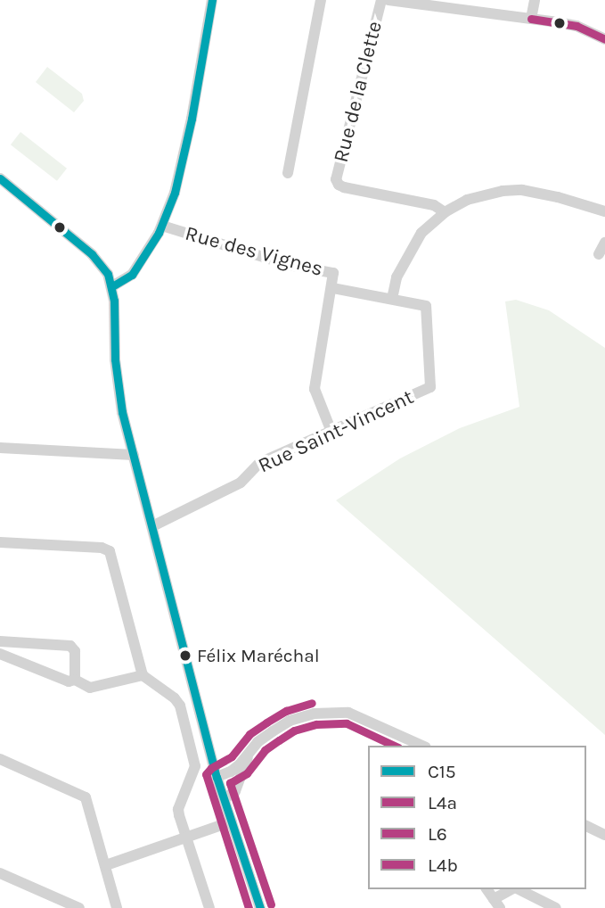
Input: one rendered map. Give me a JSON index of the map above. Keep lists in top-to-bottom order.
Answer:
{
  "streets": {
    "street": ["Rue de la Clette", "Rue des Vignes", "Rue Saint-Vincent"]
  },
  "crossings": [
    ["Rue des Vignes", "Rue Saint-Vincent"]
  ],
  "places": ["Félix Maréchal"],
  "lines": [
    "transit line C15",
    "transit line L4b",
    "transit line L6",
    "transit line L4a"
  ],
  "legend": [
    "C15",
    "L4a",
    "L6",
    "L4b"
  ]
}
